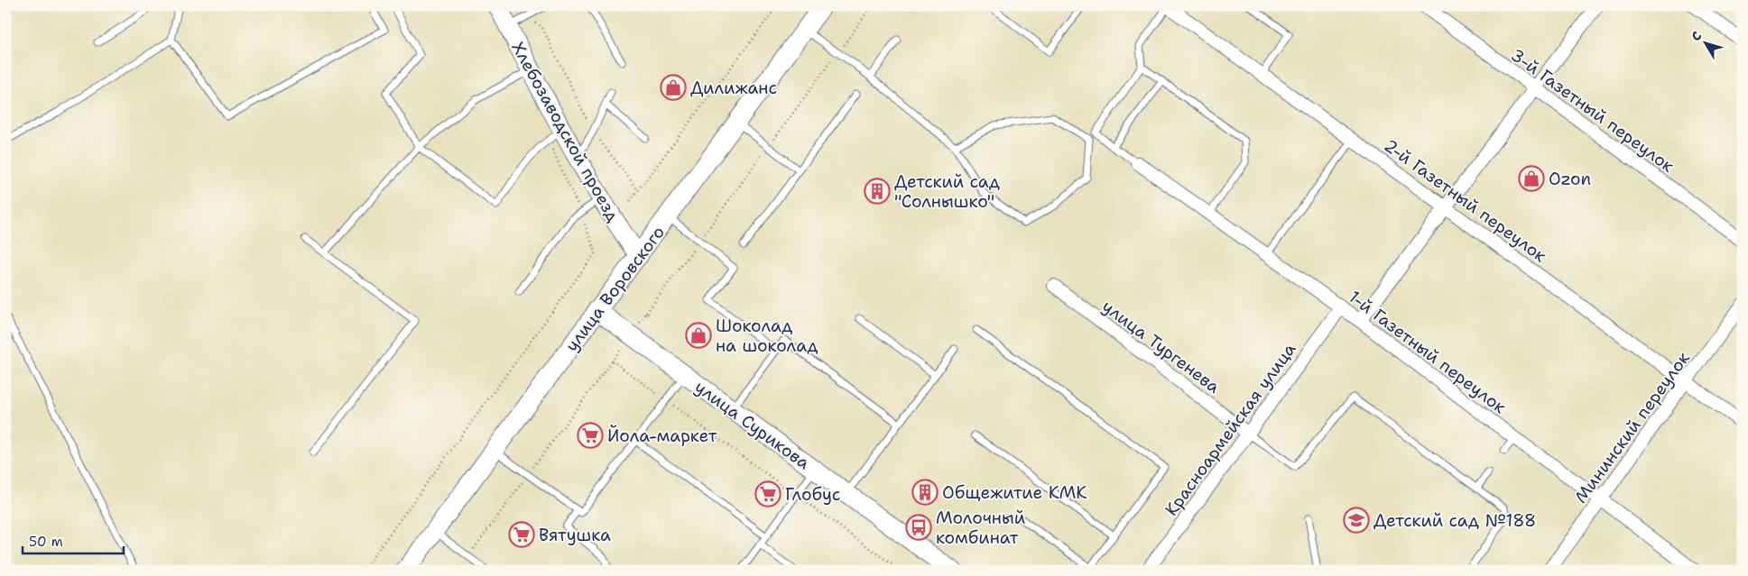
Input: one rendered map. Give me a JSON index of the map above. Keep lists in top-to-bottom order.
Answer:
{
  "streets": {
    "street": [
      "3-й Газетный переулок",
      "Хлебозаводской проезд",
      "2-й Газетный переулок",
      "улица Воровского",
      "улица Тургенева",
      "1-й Газетный переулок",
      "улица Сурикова",
      "Мининский переулок",
      "Красноармейская улица"
    ]
  },
  "crossings": [
    ["Хлебозаводской проезд", "улица Воровского"],
    ["2-й Газетный переулок", "Мининский переулок"],
    ["улица Воровского", "улица Сурикова"],
    ["улица Тургенева", "Красноармейская улица"],
    ["1-й Газетный переулок", "Мининский переулок"],
    ["1-й Газетный переулок", "Красноармейская улица"]
  ],
  "places": {
    "shop": ["Дилижанс", "Ozon", "Шоколад на шоколад"],
    "building": ["Детский сад \"Солнышко\"", "Общежитие КМК"],
    "supermarket": ["Йола-маркет", "Глобус", "Вятушка"],
    "school or university": ["Детский сад №188"],
    "bus stop": ["Молочный комбинат"]
  },
  "scale_bar": "50 m",
  "north": "top left"
}
